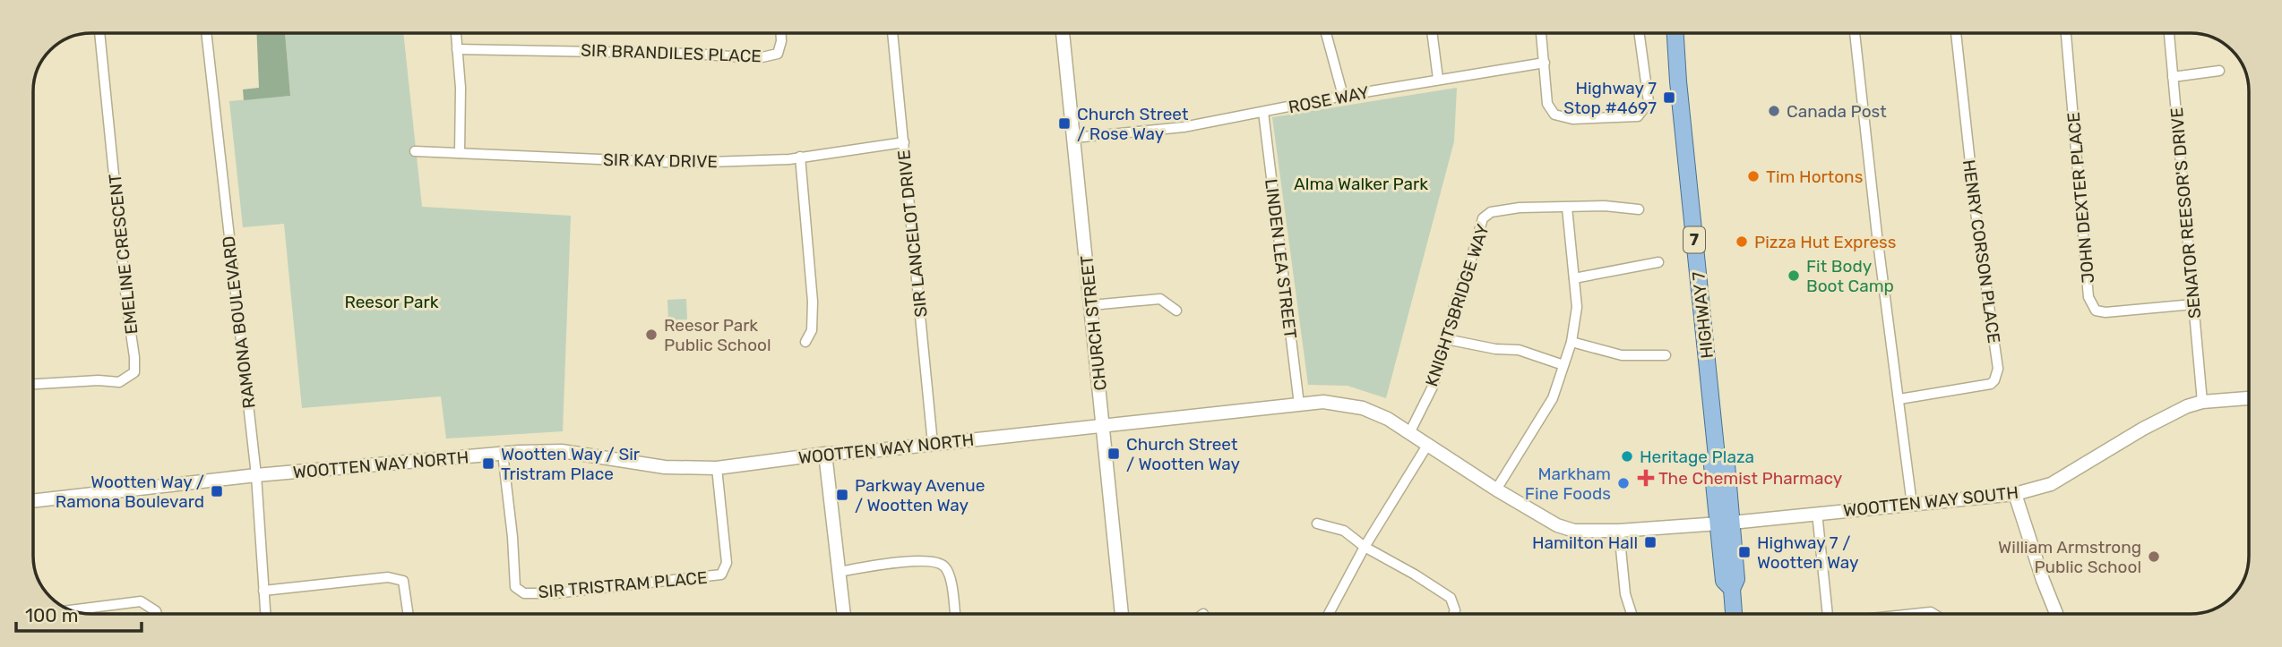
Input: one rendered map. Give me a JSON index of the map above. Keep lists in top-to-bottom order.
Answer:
{
  "streets": {
    "main road": ["7", "HIGHWAY 7"],
    "street": [
      "SIR BRANDILES PLACE",
      "ROSE WAY",
      "SIR KAY DRIVE",
      "JOHN DEXTER PLACE",
      "SENATOR REESOR'S DRIVE",
      "SIR LANCELOT DRIVE",
      "HENRY CORSON PLACE",
      "EMELINE CRESCENT",
      "LINDEN LEA STREET",
      "KNIGHTSBRIDGE WAY",
      "RAMONA BOULEVARD",
      "CHURCH STREET",
      "WOOTTEN WAY NORTH",
      "WOOTTEN WAY SOUTH",
      "SIR TRISTRAM PLACE"
    ]
  },
  "crossings": [
    ["ROSE WAY", "LINDEN LEA STREET"],
    ["ROSE WAY", "CHURCH STREET"],
    ["SIR KAY DRIVE", "SIR LANCELOT DRIVE"],
    ["JOHN DEXTER PLACE", "SENATOR REESOR'S DRIVE"],
    ["SENATOR REESOR'S DRIVE", "WOOTTEN WAY SOUTH"],
    ["SIR LANCELOT DRIVE", "WOOTTEN WAY NORTH"],
    ["LINDEN LEA STREET", "WOOTTEN WAY NORTH"],
    ["KNIGHTSBRIDGE WAY", "WOOTTEN WAY NORTH"],
    ["HIGHWAY 7", "WOOTTEN WAY NORTH"],
    ["HIGHWAY 7", "WOOTTEN WAY SOUTH"],
    ["RAMONA BOULEVARD", "WOOTTEN WAY NORTH"],
    ["CHURCH STREET", "WOOTTEN WAY NORTH"],
    ["WOOTTEN WAY NORTH", "WOOTTEN WAY SOUTH"],
    ["WOOTTEN WAY NORTH", "SIR TRISTRAM PLACE"]
  ],
  "parks": ["Alma Walker Park", "Reesor Park"],
  "places": {
    "transit": [
      "Highway 7 Stop #4697",
      "Church Street / Rose Way",
      "Church Street / Wootten Way",
      "Wootten Way / Sir Tristram Place",
      "Wootten Way / Ramona Boulevard",
      "Parkway Avenue / Wootten Way",
      "Hamilton Hall",
      "Highway 7 / Wootten Way"
    ],
    "other": [
      "Canada Post",
      "Tim Hortons",
      "Pizza Hut Express",
      "Fit Body Boot Camp",
      "Reesor Park Public School",
      "Heritage Plaza",
      "Markham Fine Foods",
      "William Armstrong Public School"
    ],
    "health": ["The Chemist Pharmacy"]
  },
  "scale_bar": "100 m"
}
